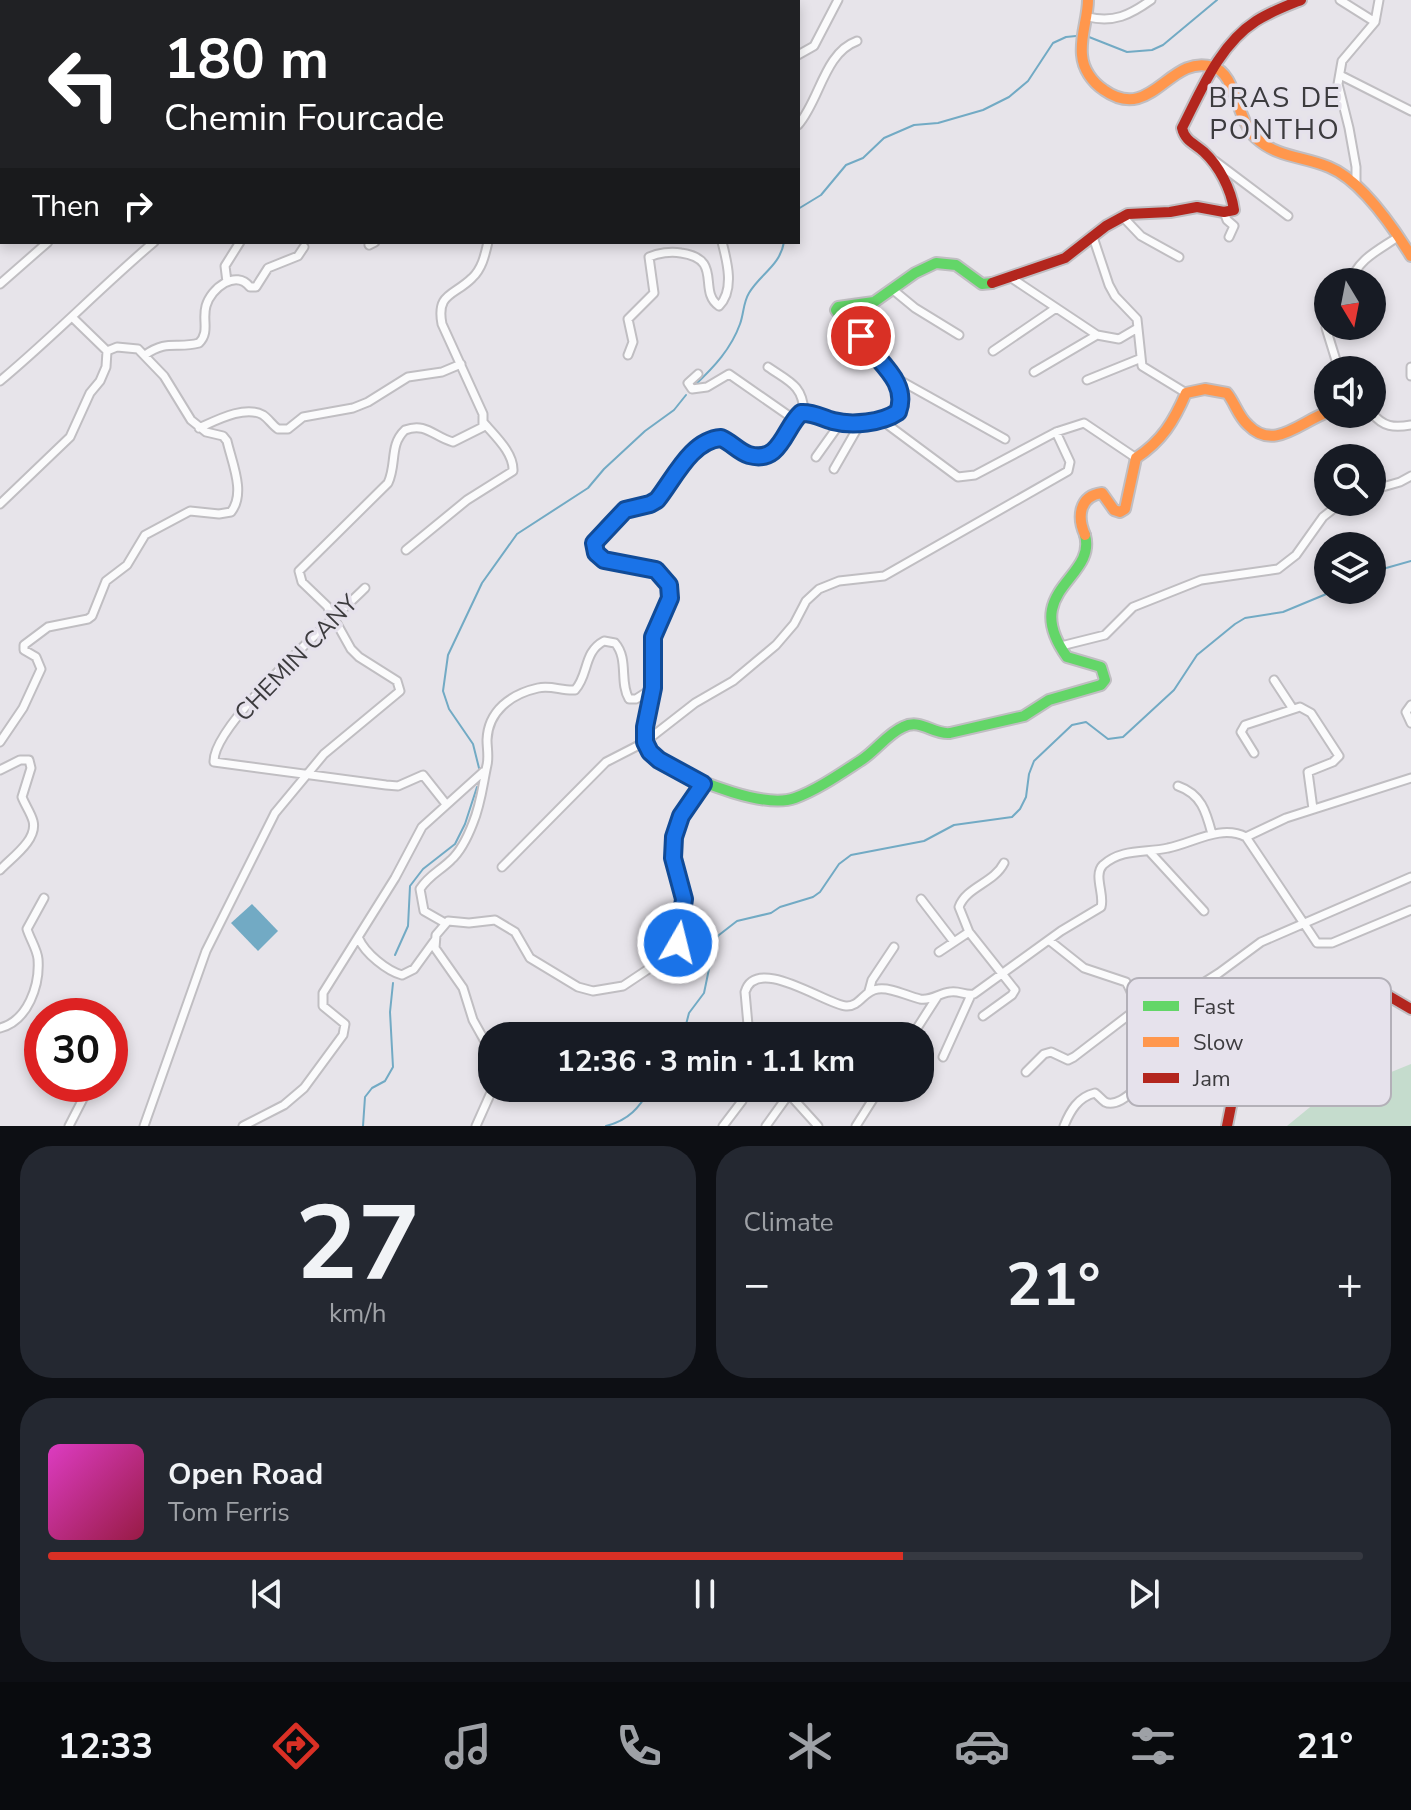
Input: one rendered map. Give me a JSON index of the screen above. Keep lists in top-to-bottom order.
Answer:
{
  "streets": {
    "street": ["CHEMIN CANY"]
  },
  "districts": ["BRAS DE PONTHO"],
  "legend": ["Fast", "Slow", "Jam"],
  "north": "bottom",
  "page": {
    "turn": ["180 m", "Chemin Fourcade"],
    "then": "Then",
    "limit": "30",
    "trip": "12:36 · 3 min · 1.1 km",
    "tile": [
      ["27", "km/h"],
      "Climate"
    ],
    "heat": ["−", "21°", "+"],
    "song": ["Open Road", "Tom Ferris"],
    "tabs": ["12:33", "21°"]
  }
}
